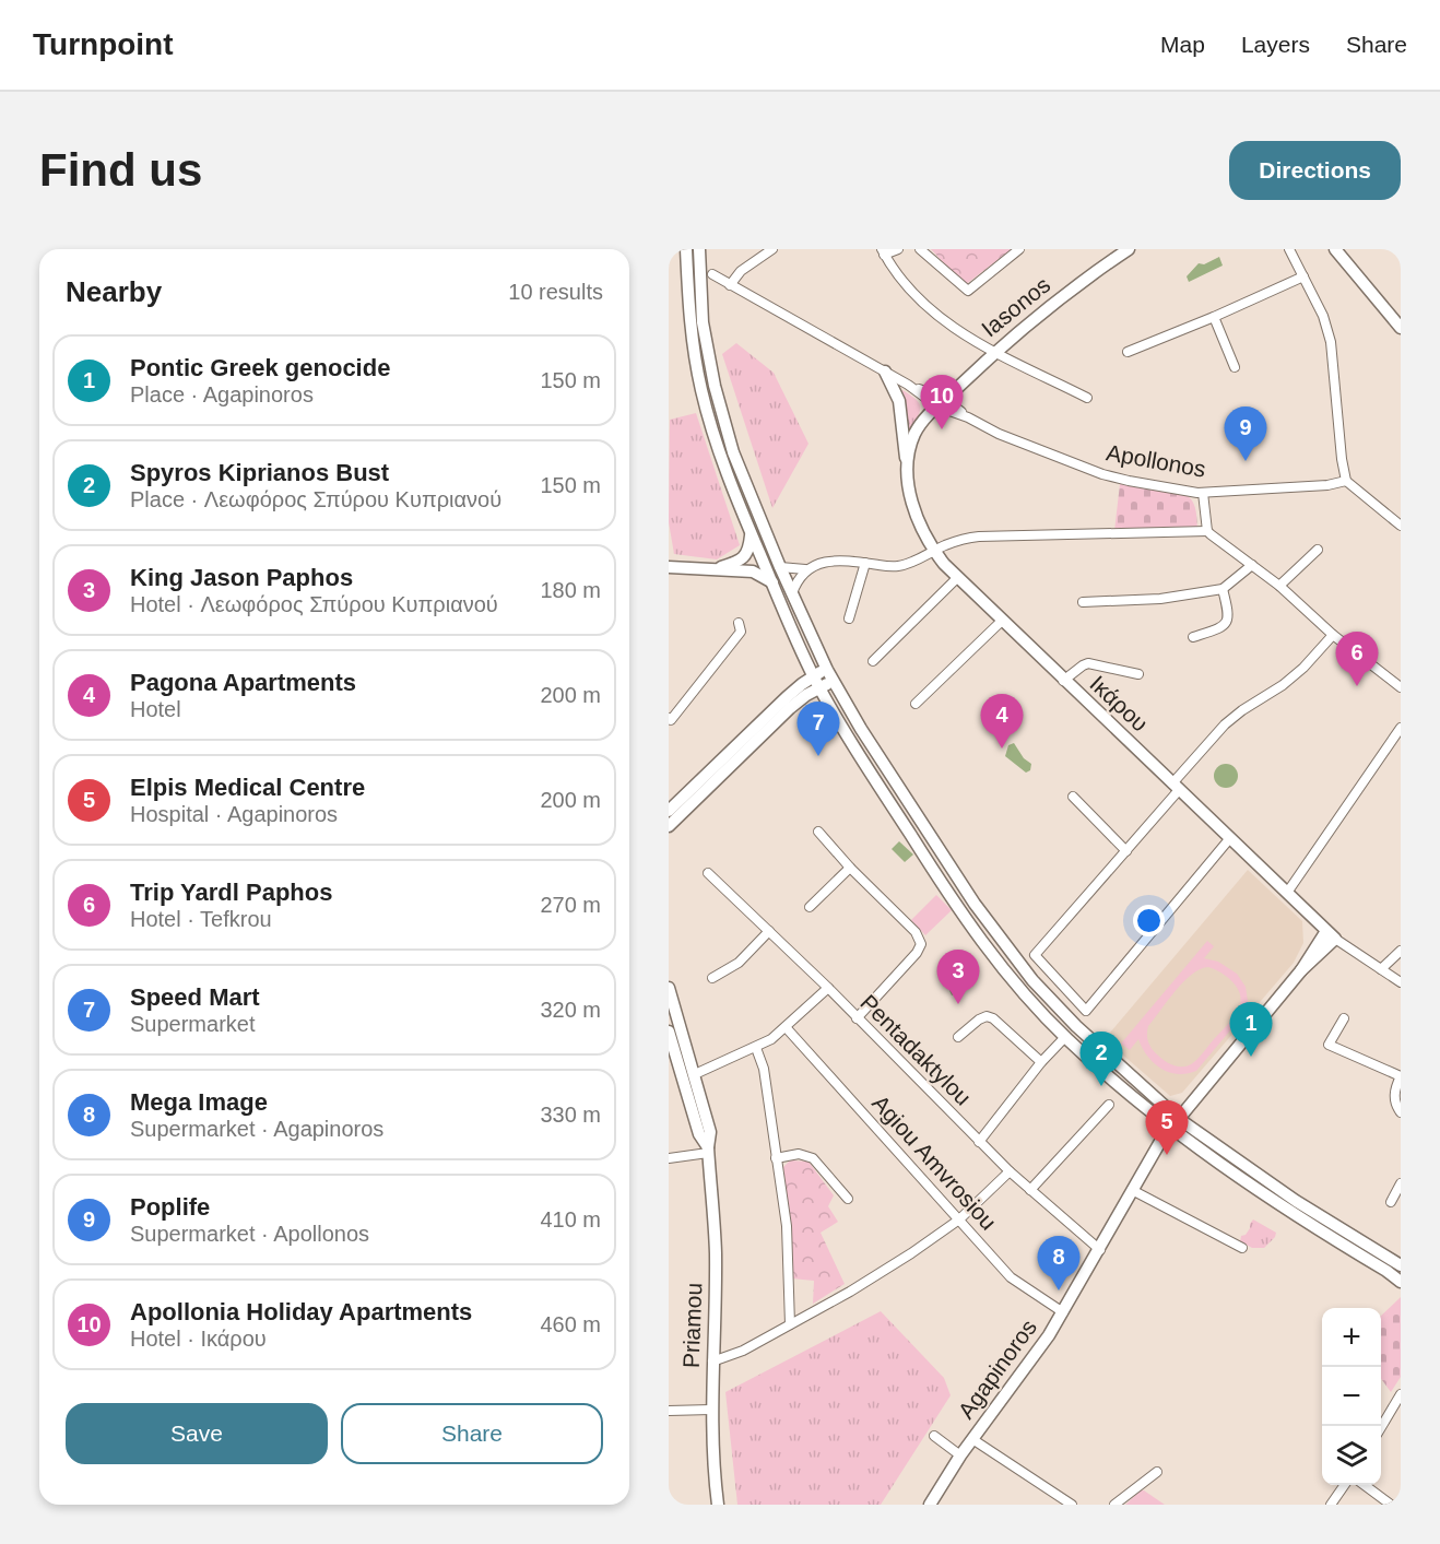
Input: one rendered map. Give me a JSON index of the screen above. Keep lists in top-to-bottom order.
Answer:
{
  "streets": {
    "main road": [
      "Iasonos",
      "Ικάρου",
      "Priamou",
      "Agapinoros"
    ],
    "street": ["Apollonos", "Pentadaktylou", "Agiou Amvrosiou"]
  },
  "crossings": [
    ["Iasonos", "Apollonos"],
    ["Iasonos", "Ικάρου"],
    ["Apollonos", "Ικάρου"],
    ["Ικάρου", "Agapinoros"],
    ["Pentadaktylou", "Agapinoros"],
    ["Agiou Amvrosiou", "Agapinoros"]
  ],
  "page": {
    "header": "Turnpoint",
    "nav": ["Map", "Layers", "Share"],
    "buttons": [
      "Directions",
      ["Save", "Share"]
    ],
    "title": "Find us",
    "heading": ["Nearby", "10 results"],
    "list": [
      {
        "mark": "1",
        "name": "Pontic Greek genocide",
        "note": "Place · Agapinoros",
        "value": "150 m"
      },
      {
        "mark": "2",
        "name": "Spyros Kiprianos Bust",
        "note": "Place · Λεωφόρος Σπύρου Κυπριανού",
        "value": "150 m"
      },
      {
        "mark": "3",
        "name": "King Jason Paphos",
        "note": "Hotel · Λεωφόρος Σπύρου Κυπριανού",
        "value": "180 m"
      },
      {
        "mark": "4",
        "name": "Pagona Apartments",
        "note": "Hotel",
        "value": "200 m"
      },
      {
        "mark": "5",
        "name": "Elpis Medical Centre",
        "note": "Hospital · Agapinoros",
        "value": "200 m"
      },
      {
        "mark": "6",
        "name": "Trip Yardl Paphos",
        "note": "Hotel · Tefkrou",
        "value": "270 m"
      },
      {
        "mark": "7",
        "name": "Speed Mart",
        "note": "Supermarket",
        "value": "320 m"
      },
      {
        "mark": "8",
        "name": "Mega Image",
        "note": "Supermarket · Agapinoros",
        "value": "330 m"
      },
      {
        "mark": "9",
        "name": "Poplife",
        "note": "Supermarket · Apollonos",
        "value": "410 m"
      },
      {
        "mark": "10",
        "name": "Apollonia Holiday Apartments",
        "note": "Hotel · Ικάρου",
        "value": "460 m"
      }
    ],
    "pins": [
      "10",
      "9",
      "6",
      "4",
      "7",
      "3",
      "1",
      "2",
      "5",
      "8"
    ],
    "map_buttons": ["+", "−"]
  }
}
